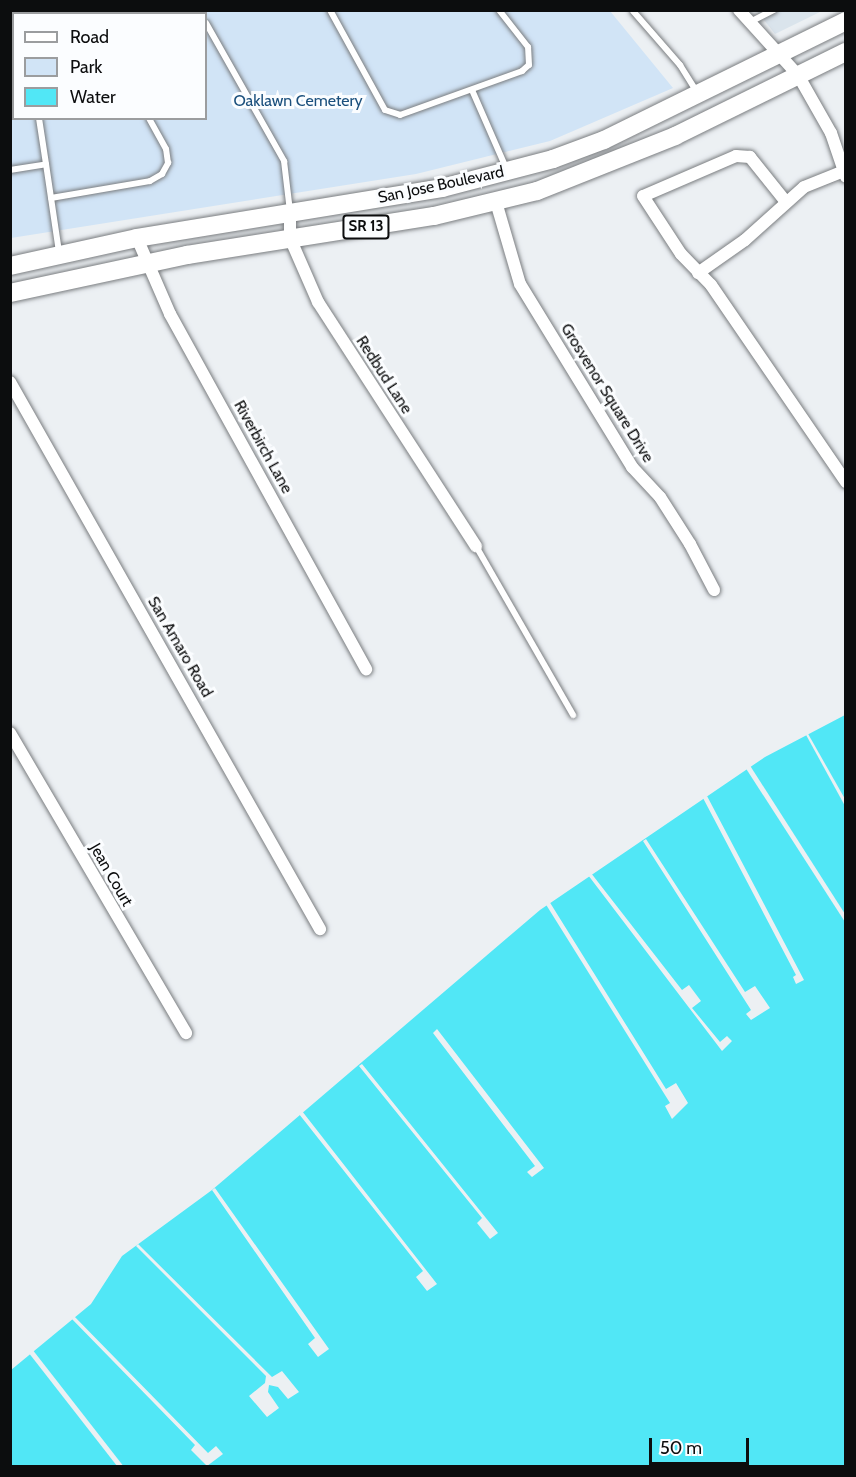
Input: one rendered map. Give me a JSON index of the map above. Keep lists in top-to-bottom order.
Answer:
{
  "streets": {
    "main road": ["San Jose Boulevard", "SR 13"],
    "street": [
      "Redbud Lane",
      "Grosvenor Square Drive",
      "Riverbirch Lane",
      "San Amaro Road",
      "Jean Court"
    ]
  },
  "crossings": [
    ["San Jose Boulevard", "Redbud Lane"],
    ["San Jose Boulevard", "Grosvenor Square Drive"],
    ["San Jose Boulevard", "Riverbirch Lane"]
  ],
  "parks": ["Oaklawn Cemetery"],
  "legend": ["Road", "Park", "Water"],
  "scale_bar": "50 m"
}
